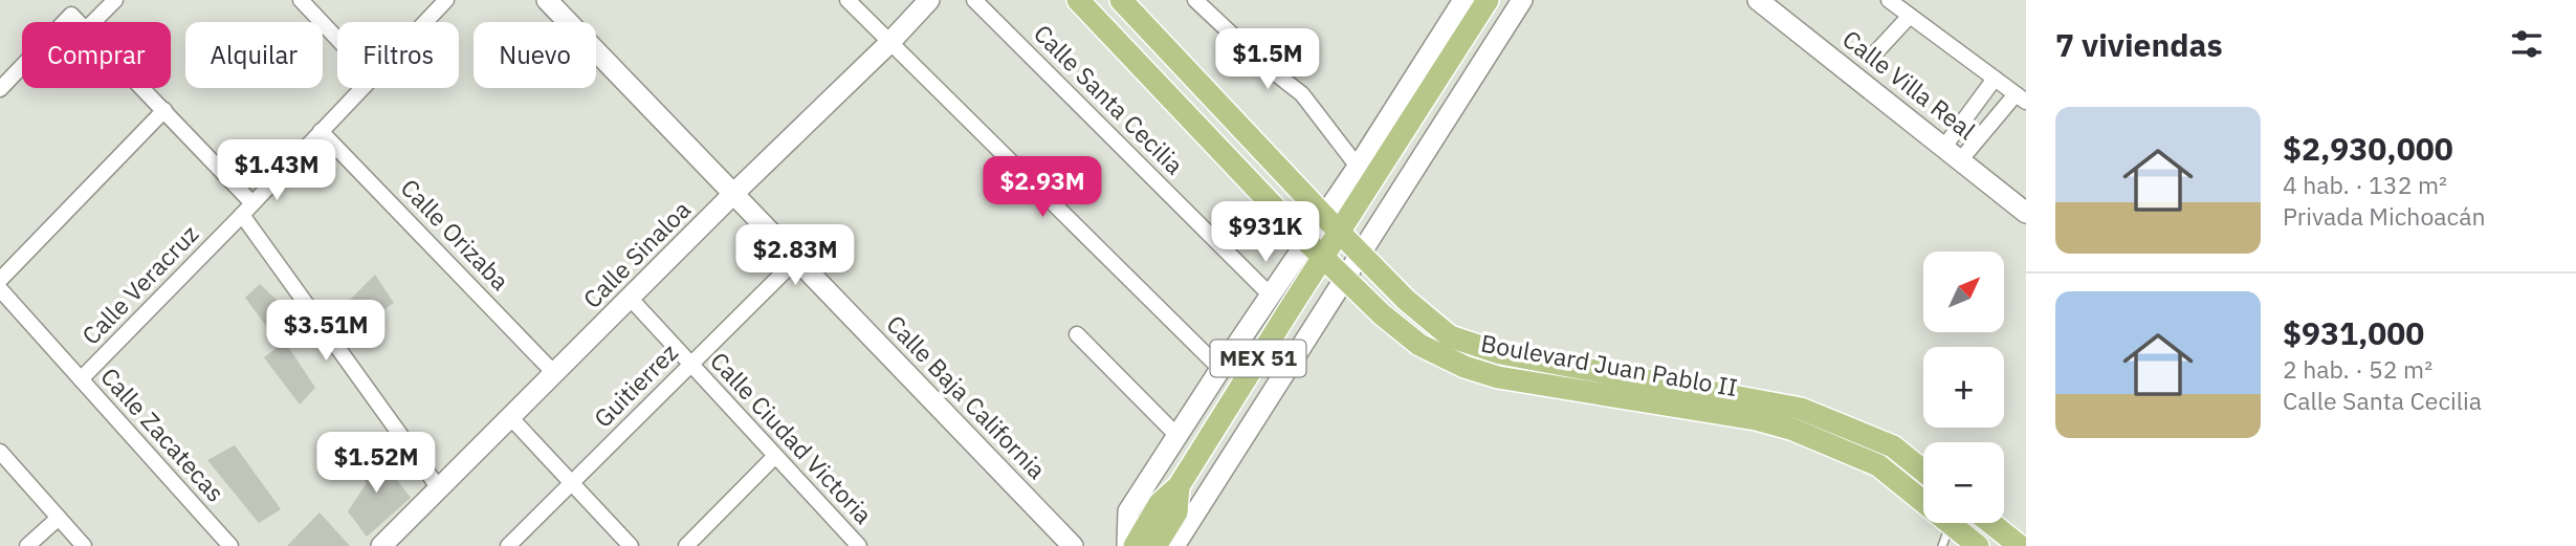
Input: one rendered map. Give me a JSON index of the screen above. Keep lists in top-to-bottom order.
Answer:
{
  "streets": {
    "main road": ["MEX 51", "Boulevard Juan Pablo II"],
    "street": [
      "Calle Villa Real",
      "Calle Santa Cecilia",
      "Calle Orizaba",
      "Calle Sinaloa",
      "Calle Veracruz",
      "Guitierrez",
      "Calle Baja California",
      "Calle Zacatecas",
      "Calle Ciudad Victoria"
    ]
  },
  "crossings": [
    ["Calle Orizaba", "Calle Sinaloa"],
    ["Calle Orizaba", "Calle Veracruz"],
    ["Calle Sinaloa", "Calle Baja California"],
    ["Calle Sinaloa", "Calle Ciudad Victoria"],
    ["Calle Veracruz", "Calle Zacatecas"],
    ["MEX 51", "Boulevard Juan Pablo II"],
    ["Guitierrez", "Calle Baja California"],
    ["Guitierrez", "Calle Ciudad Victoria"]
  ],
  "north": "top right",
  "page": {
    "heading": "7 viviendas",
    "chip": [
      "Comprar",
      "Alquilar",
      "Filtros",
      "Nuevo"
    ],
    "price": [
      "$1.5M",
      "$1.43M",
      "$2.93M",
      "$931K",
      "$2.83M",
      "$3.51M",
      "$1.52M"
    ],
    "list": [
      {
        "name": "$2,930,000",
        "note": "4 hab. · 132 m² · Privada Michoacán"
      },
      {
        "name": "$931,000",
        "note": "2 hab. · 52 m² · Calle Santa Cecilia"
      }
    ],
    "map_buttons": ["+", "−"]
  }
}
